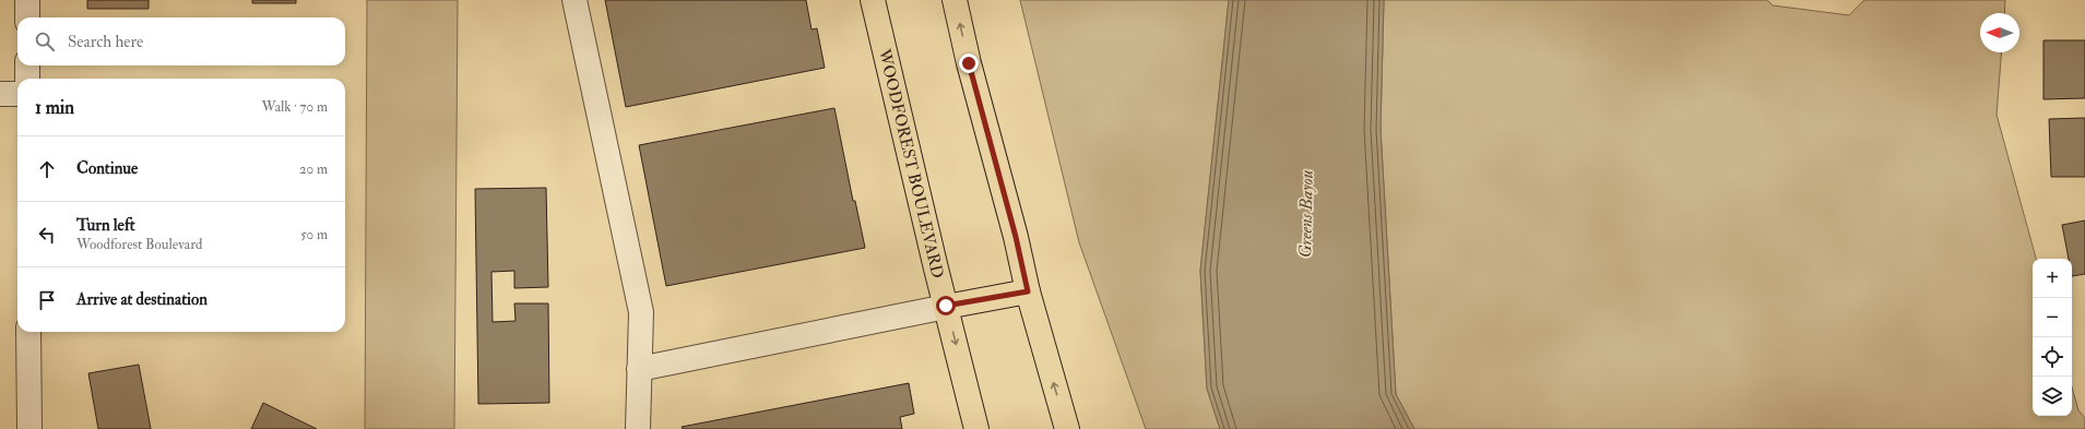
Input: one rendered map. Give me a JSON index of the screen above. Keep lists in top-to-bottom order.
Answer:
{
  "streets": {
    "main road": ["WOODFOREST BOULEVARD"]
  },
  "water": ["Greens Bayou"],
  "north": "left",
  "page": {
    "search": "Search here",
    "heading": ["1 min", "Walk · 70 m"],
    "list": [
      ["Continue", "20 m"],
      ["Turn left", "Woodforest Boulevard", "50 m"],
      "Arrive at destination"
    ],
    "map_buttons": ["+", "−"]
  }
}
